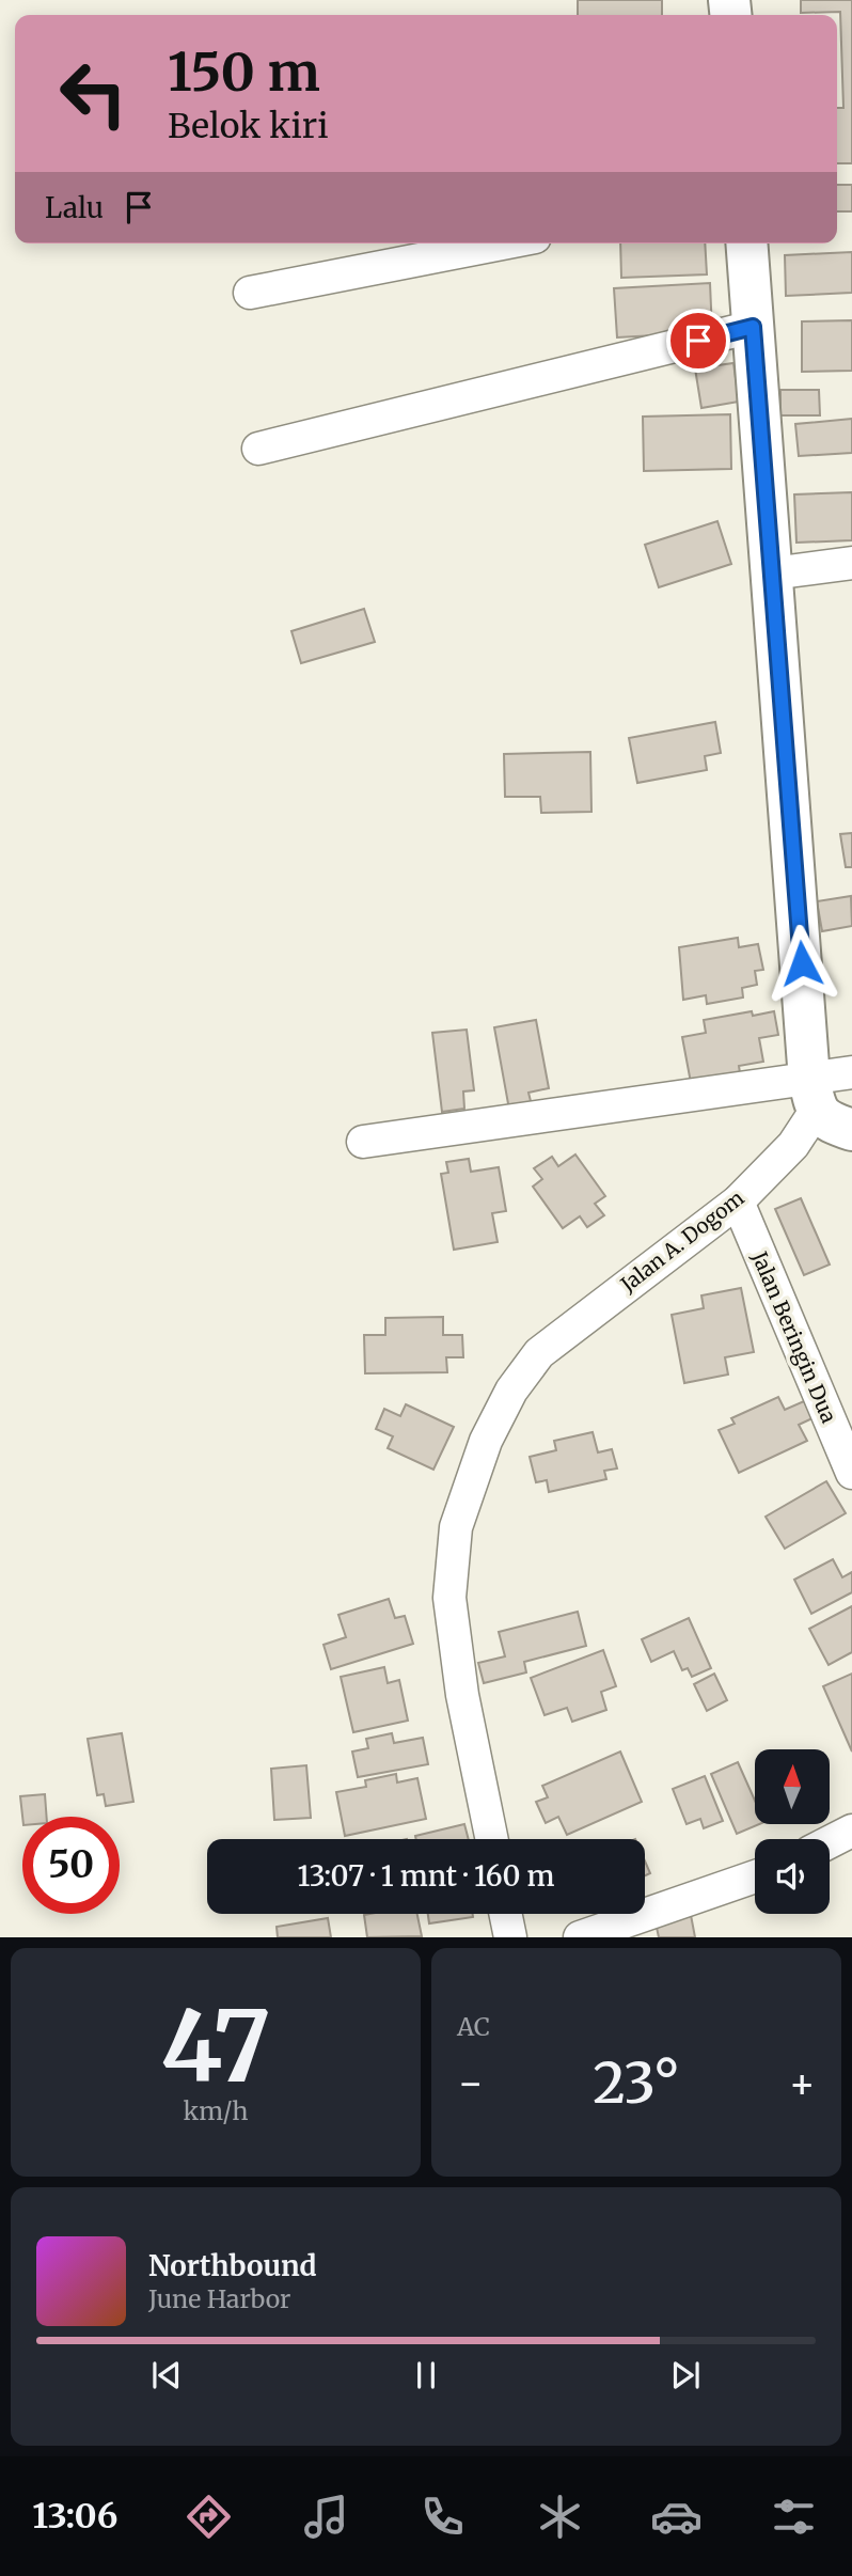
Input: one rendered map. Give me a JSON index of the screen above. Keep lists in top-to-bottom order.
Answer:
{
  "streets": {
    "street": ["Jalan A. Dogom", "Jalan Beringin Dua"]
  },
  "crossings": [
    ["Jalan A. Dogom", "Jalan Beringin Dua"]
  ],
  "north": "top",
  "page": {
    "turn": ["150 m", "Belok kiri"],
    "then": "Lalu",
    "limit": "50",
    "trip": "13:07 · 1 mnt · 160 m",
    "tile": [
      ["47", "km/h"],
      "AC"
    ],
    "heat": ["−", "23°", "+"],
    "song": ["Northbound", "June Harbor"],
    "tabs": "13:06"
  }
}
